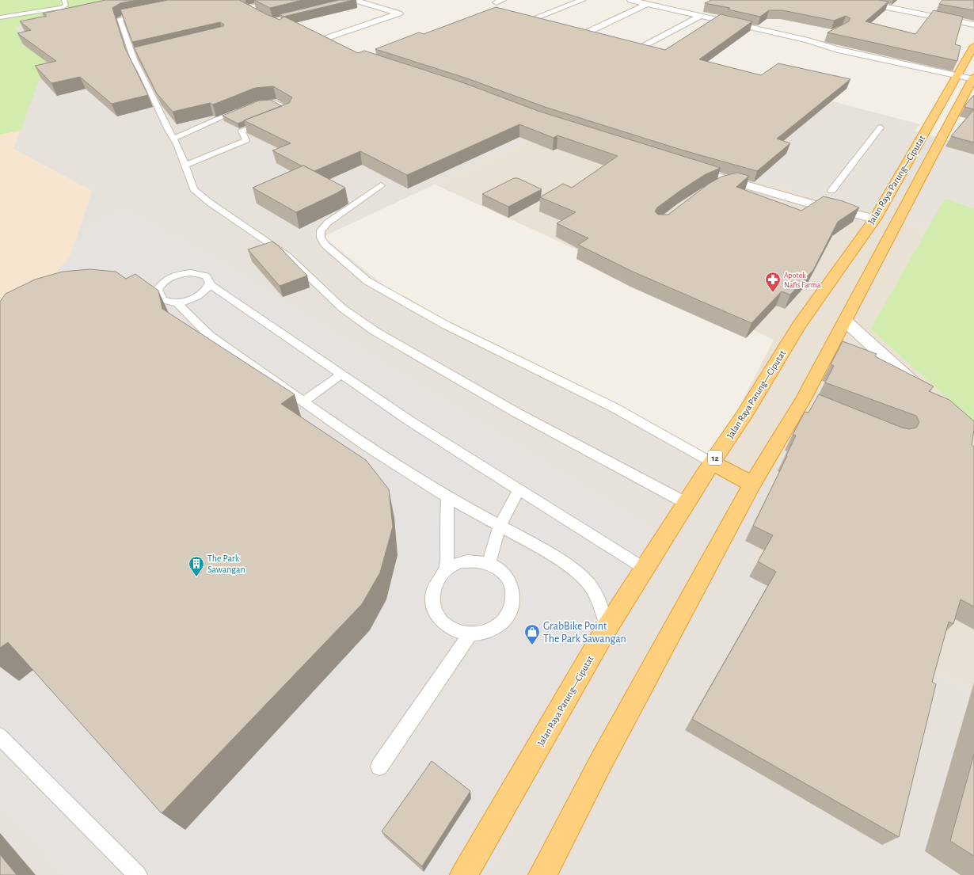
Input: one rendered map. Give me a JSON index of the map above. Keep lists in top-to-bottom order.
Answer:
{
  "streets": {
    "highway": ["Jalan Raya Parung—Ciputat", "12"]
  },
  "places": {
    "pharmacy": ["Apotek Nafis Farma"],
    "building": ["The Park Sawangan"],
    "shop": ["GrabBike Point The Park Sawangan"]
  }
}
